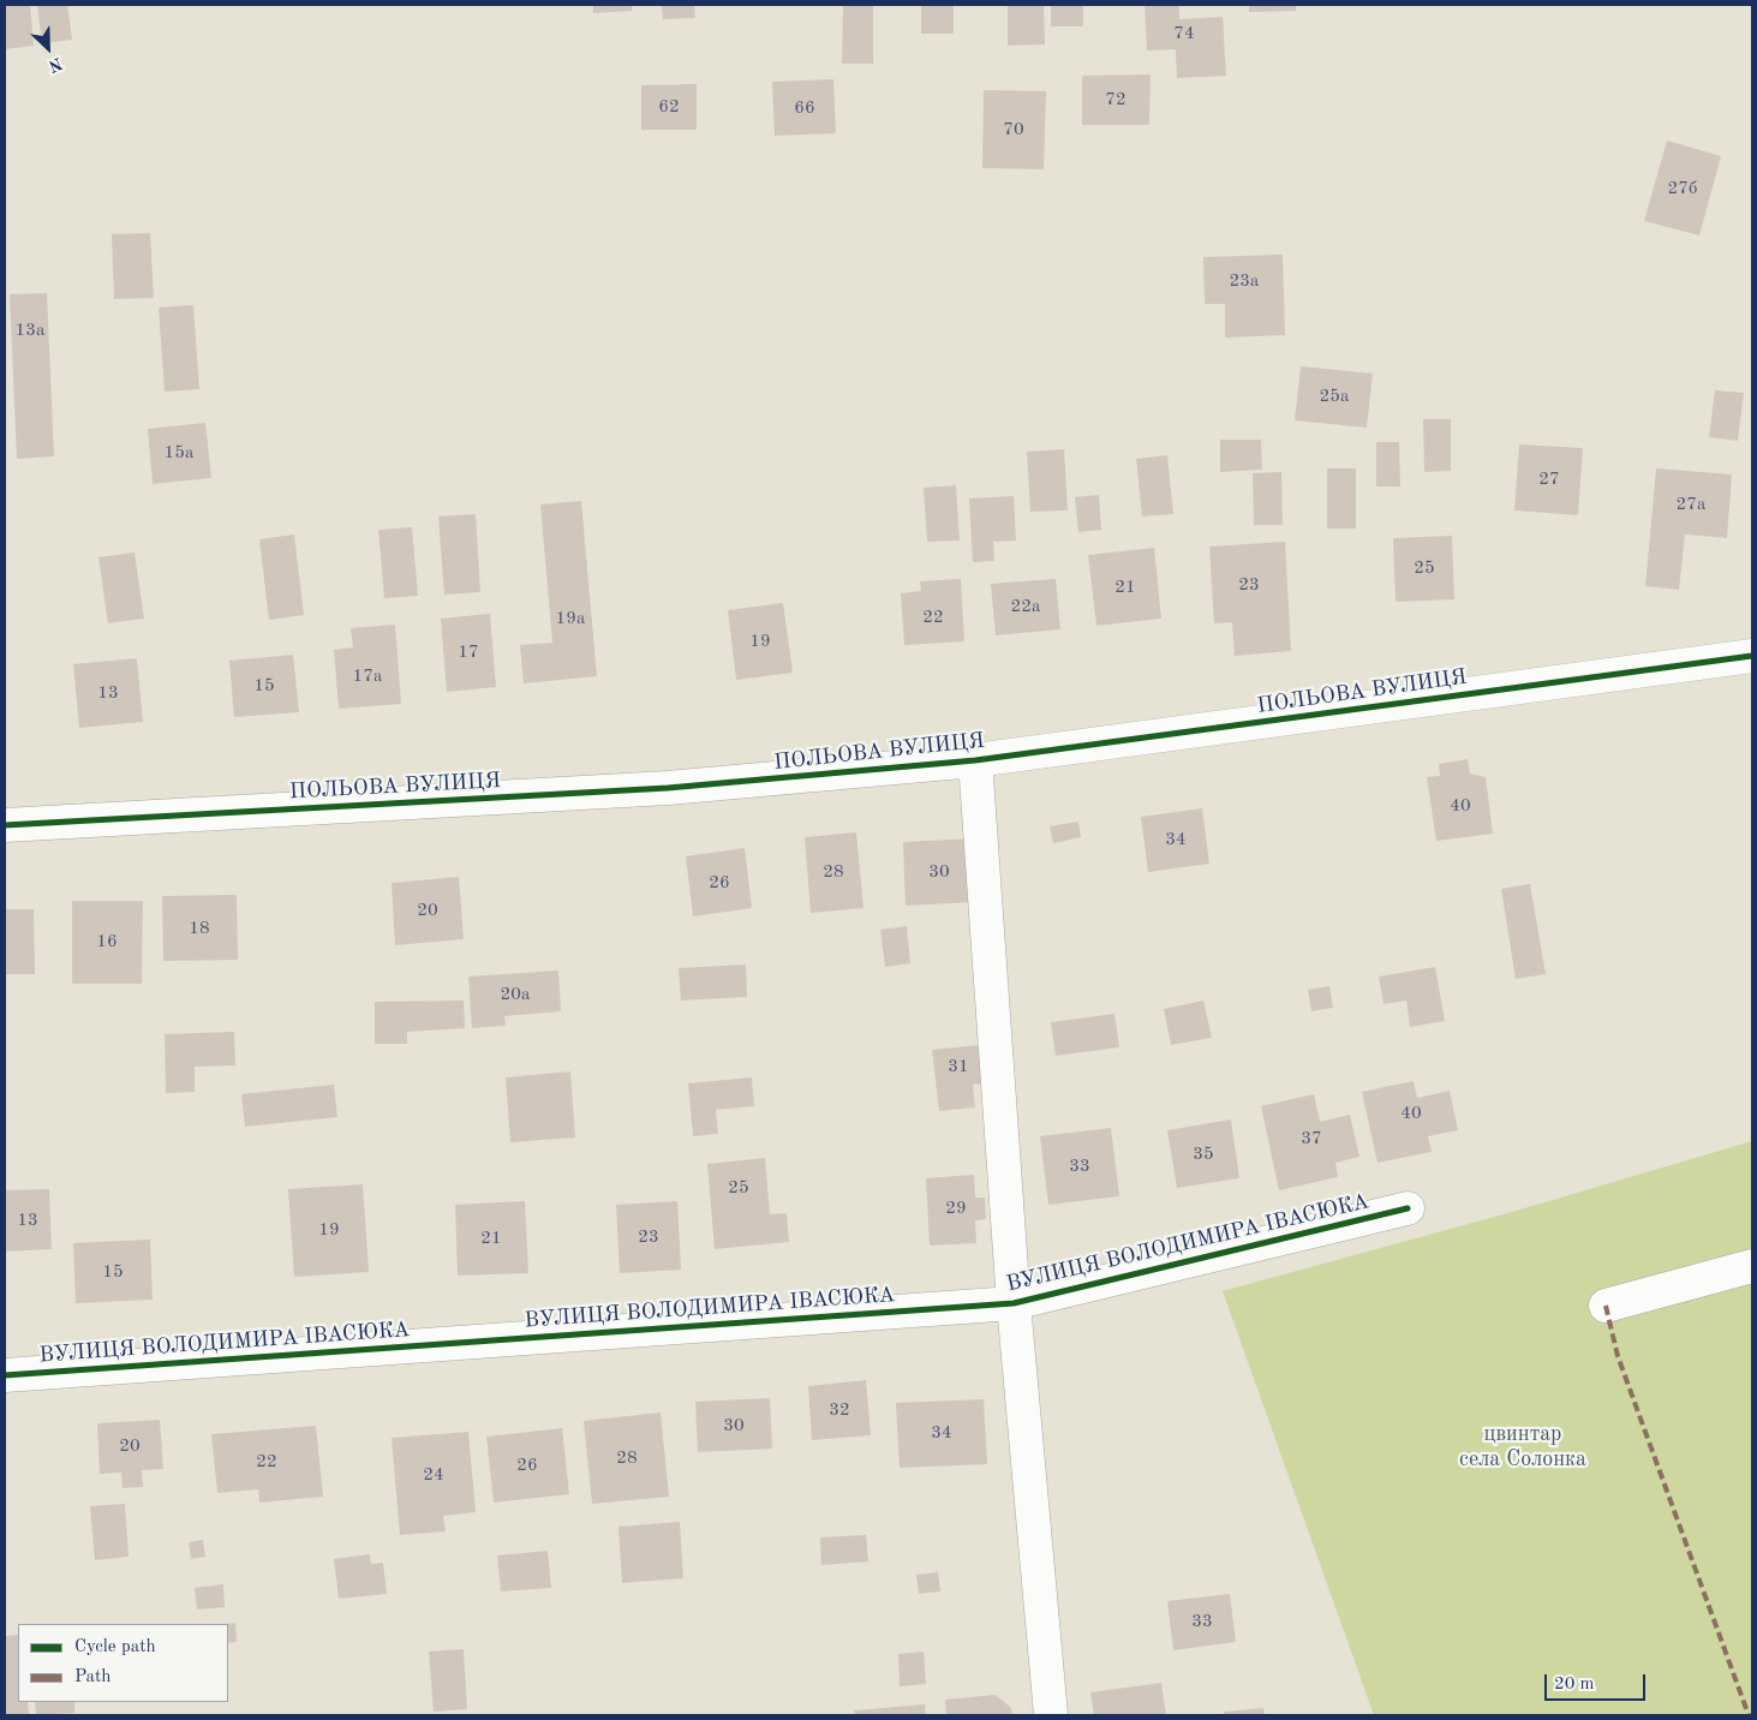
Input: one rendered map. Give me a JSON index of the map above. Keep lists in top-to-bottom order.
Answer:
{
  "streets": {
    "street": ["ПОЛЬОВА ВУЛИЦЯ", "ВУЛИЦЯ ВОЛОДИМИРА ІВАСЮКА"]
  },
  "crossings": [
    ["ПОЛЬОВА ВУЛИЦЯ", "ВУЛИЦЯ ВОЛОДИМИРА ІВАСЮКА"]
  ],
  "parks": ["цвинтар села Солонка"],
  "house_numbers": [
    "74",
    "72",
    "62",
    "66",
    "70",
    "27б",
    "23а",
    "13а",
    "25а",
    "15а",
    "27",
    "27а",
    "25",
    "23",
    "21",
    "22а",
    "22",
    "19а",
    "19",
    "17",
    "17а",
    "15",
    "13",
    "40",
    "34",
    "28",
    "30",
    "26",
    "20",
    "18",
    "16",
    "20а",
    "31",
    "40",
    "37",
    "35",
    "33",
    "25",
    "29",
    "13",
    "19",
    "23",
    "21",
    "15",
    "32",
    "30",
    "34",
    "20",
    "28",
    "22",
    "26",
    "24",
    "33"
  ],
  "legend": ["Cycle path", "Path"],
  "scale_bar": "20 m",
  "north": "bottom right"
}
